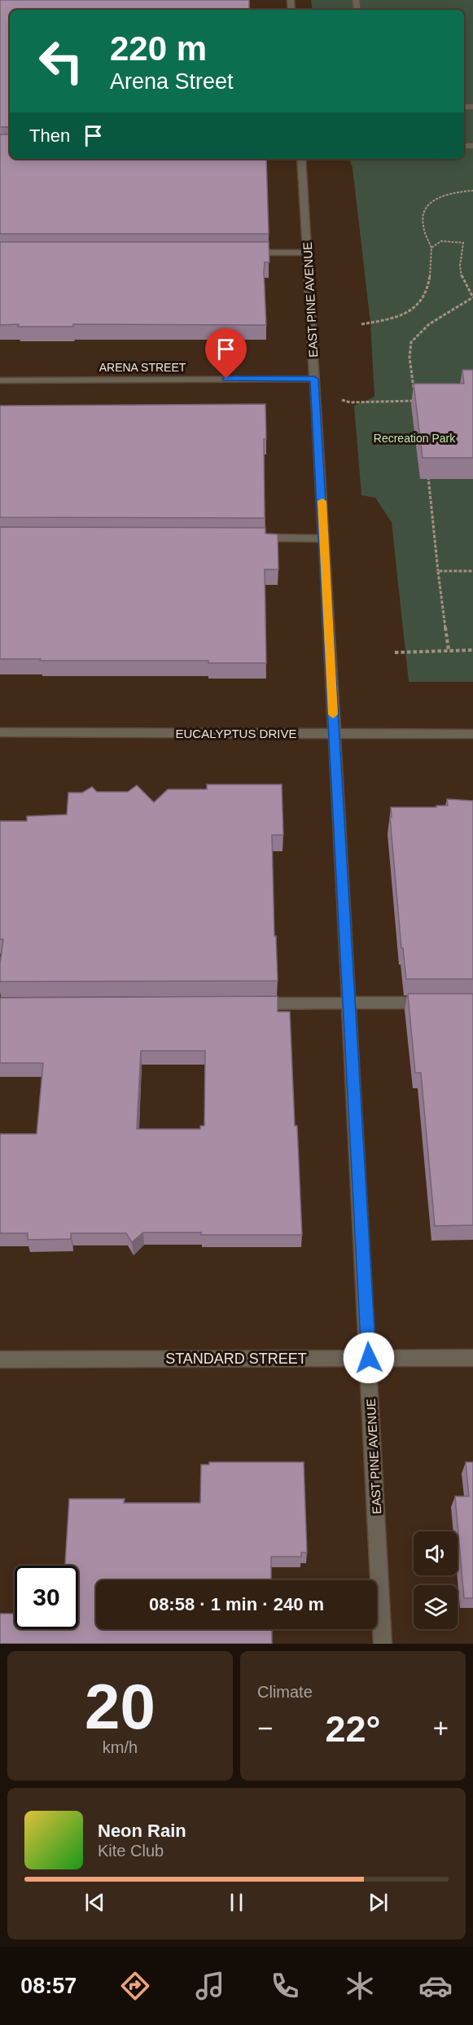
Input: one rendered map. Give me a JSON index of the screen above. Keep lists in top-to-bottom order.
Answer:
{
  "streets": {
    "street": [
      "EAST PINE AVENUE",
      "ARENA STREET",
      "EUCALYPTUS DRIVE",
      "STANDARD STREET"
    ]
  },
  "crossings": [
    ["EAST PINE AVENUE", "ARENA STREET"],
    ["EAST PINE AVENUE", "EUCALYPTUS DRIVE"],
    ["EAST PINE AVENUE", "STANDARD STREET"]
  ],
  "parks": ["Recreation Park"],
  "page": {
    "turn": ["220 m", "Arena Street"],
    "then": "Then",
    "limit": "30",
    "trip": "08:58 · 1 min · 240 m",
    "tile": [
      ["20", "km/h"],
      "Climate"
    ],
    "heat": ["−", "22°", "+"],
    "song": ["Neon Rain", "Kite Club"],
    "tabs": "08:57"
  }
}
